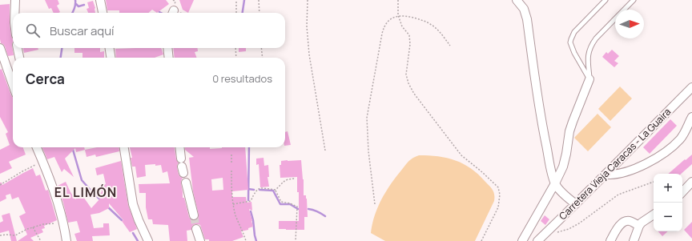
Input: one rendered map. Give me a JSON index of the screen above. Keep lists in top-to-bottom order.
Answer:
{
  "streets": {
    "street": ["Carretera Vieja Caracas - La Guaira"]
  },
  "districts": ["EL LIMÓN"],
  "north": "right",
  "page": {
    "search": "Buscar aquí",
    "heading": ["Cerca", "0 resultados"],
    "map_buttons": ["+", "−"]
  }
}
